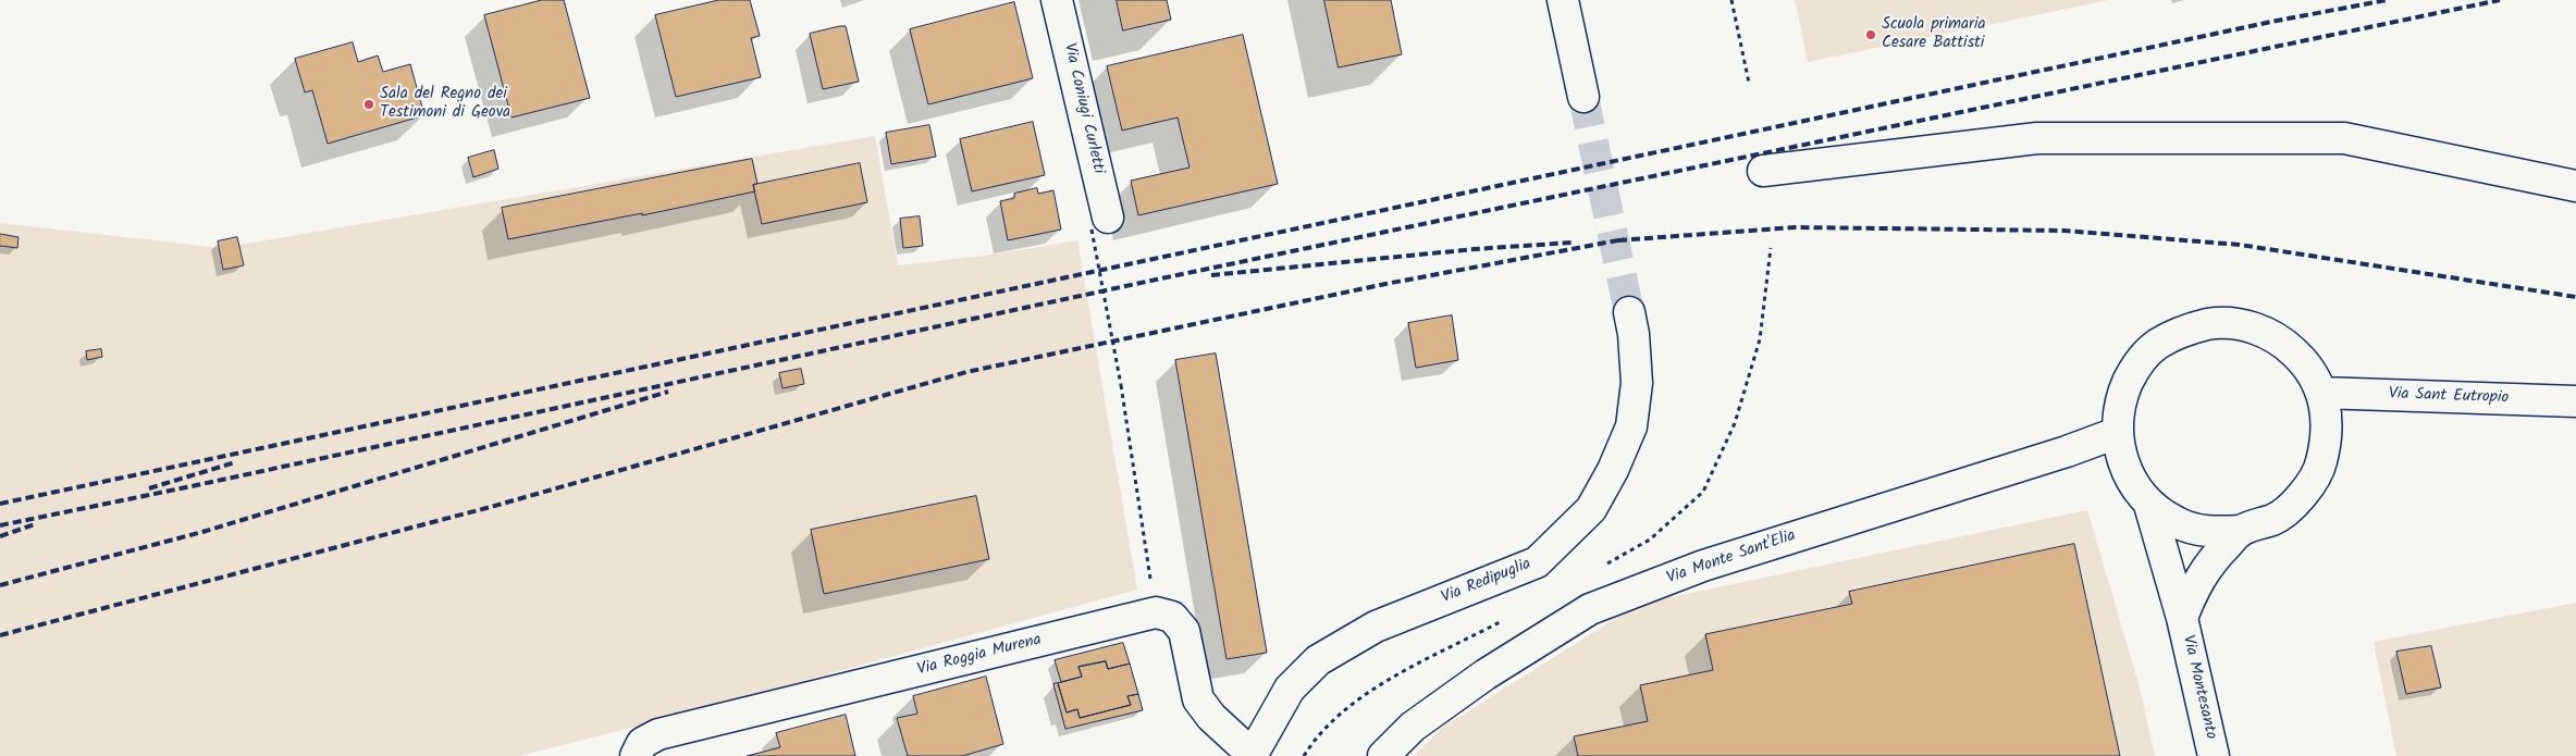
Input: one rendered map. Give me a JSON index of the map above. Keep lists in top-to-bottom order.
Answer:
{
  "streets": {
    "street": [
      "Via Coniugi Curletti",
      "Via Sant Eutropio",
      "Via Monte Sant'Elia",
      "Via Redipuglia",
      "Via Roggia Murena",
      "Via Montesanto"
    ]
  },
  "places": ["Scuola primaria Cesare Battisti", "Sala del Regno dei Testimoni di Geova"]
}
